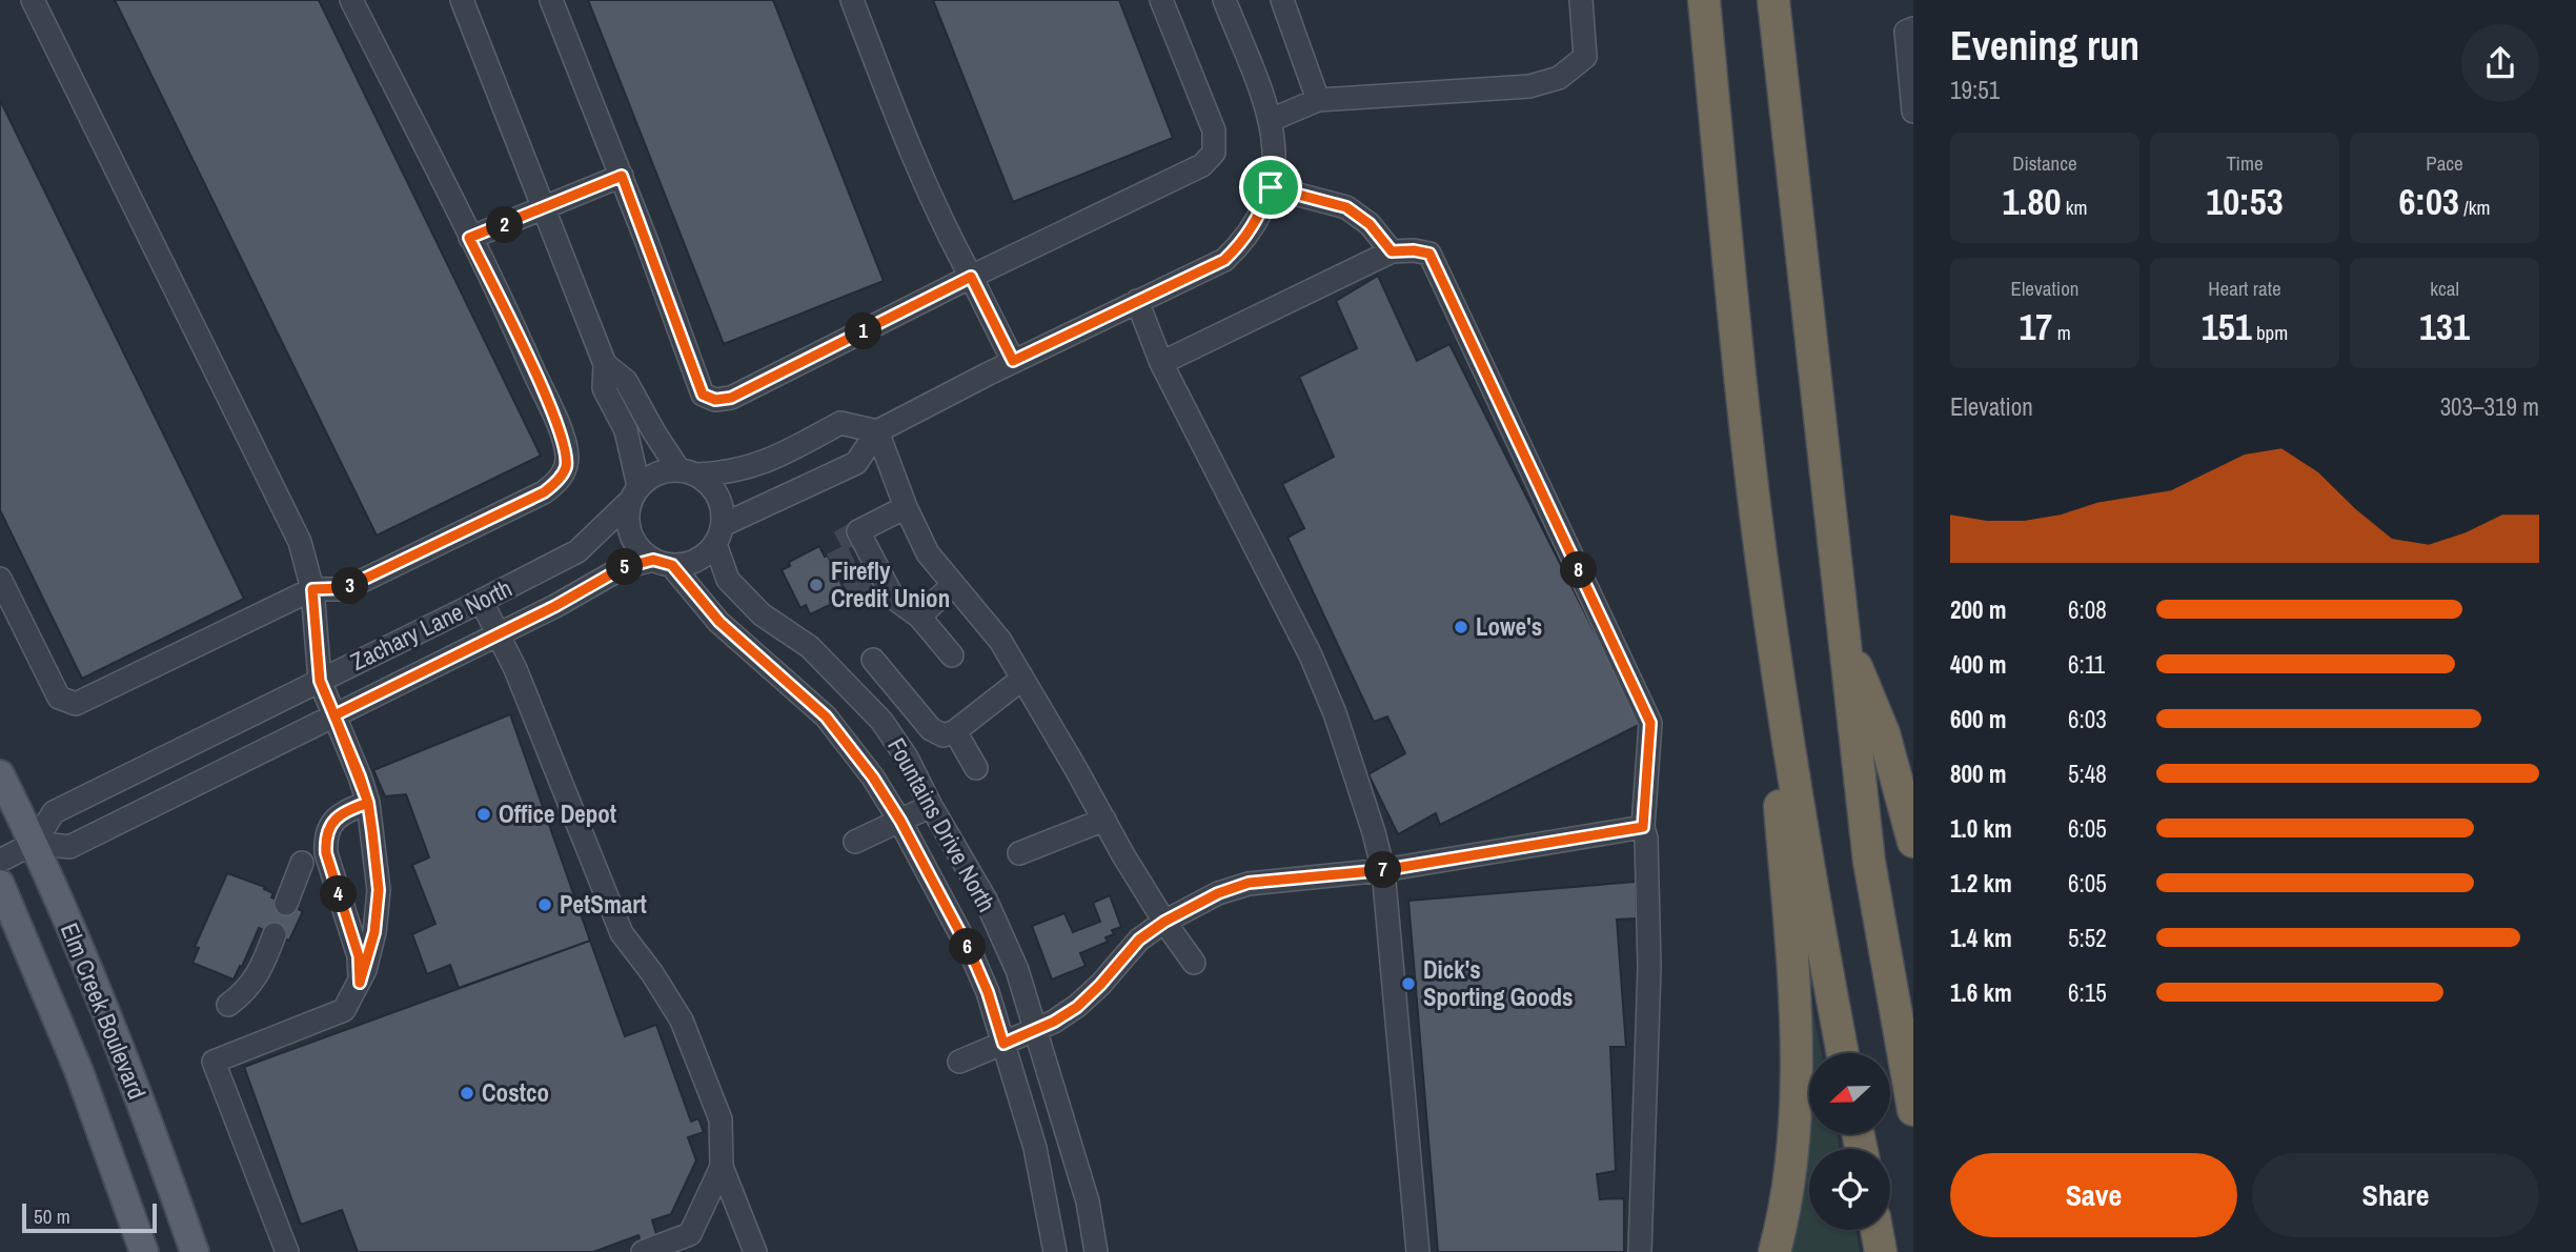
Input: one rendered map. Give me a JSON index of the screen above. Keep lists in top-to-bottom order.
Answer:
{
  "streets": {
    "main road": ["Elm Creek Boulevard"],
    "street": ["Zachary Lane North", "Fountains Drive North"]
  },
  "crossings": [
    ["Zachary Lane North", "Fountains Drive North"],
    ["Zachary Lane North", "Elm Creek Boulevard"]
  ],
  "places": [
    "Firefly Credit Union",
    "Lowe's",
    "Office Depot",
    "PetSmart",
    "Dick's Sporting Goods",
    "Costco"
  ],
  "scale_bar": "50 m",
  "north": "left",
  "page": {
    "heading": ["Evening run", "19:51"],
    "stats": [
      ["Distance", "1.80 km"],
      ["Time", "10:53"],
      ["Pace", "6:03 /km"],
      ["Elevation", "17 m"],
      ["Heart rate", "151 bpm"],
      ["kcal", "131"]
    ],
    "pins": [
      "2",
      "1",
      "5",
      "8",
      "3",
      "7",
      "4",
      "6"
    ],
    "chart": ["Elevation", "303–319 m"],
    "list": [
      {
        "name": "200 m",
        "note": "6:08"
      },
      {
        "name": "400 m",
        "note": "6:11"
      },
      {
        "name": "600 m",
        "note": "6:03"
      },
      {
        "name": "800 m",
        "note": "5:48"
      },
      {
        "name": "1.0 km",
        "note": "6:05"
      },
      {
        "name": "1.2 km",
        "note": "6:05"
      },
      {
        "name": "1.4 km",
        "note": "5:52"
      },
      {
        "name": "1.6 km",
        "note": "6:15"
      }
    ],
    "buttons": ["Save", "Share"],
    "scale": "50 m"
  }
}
